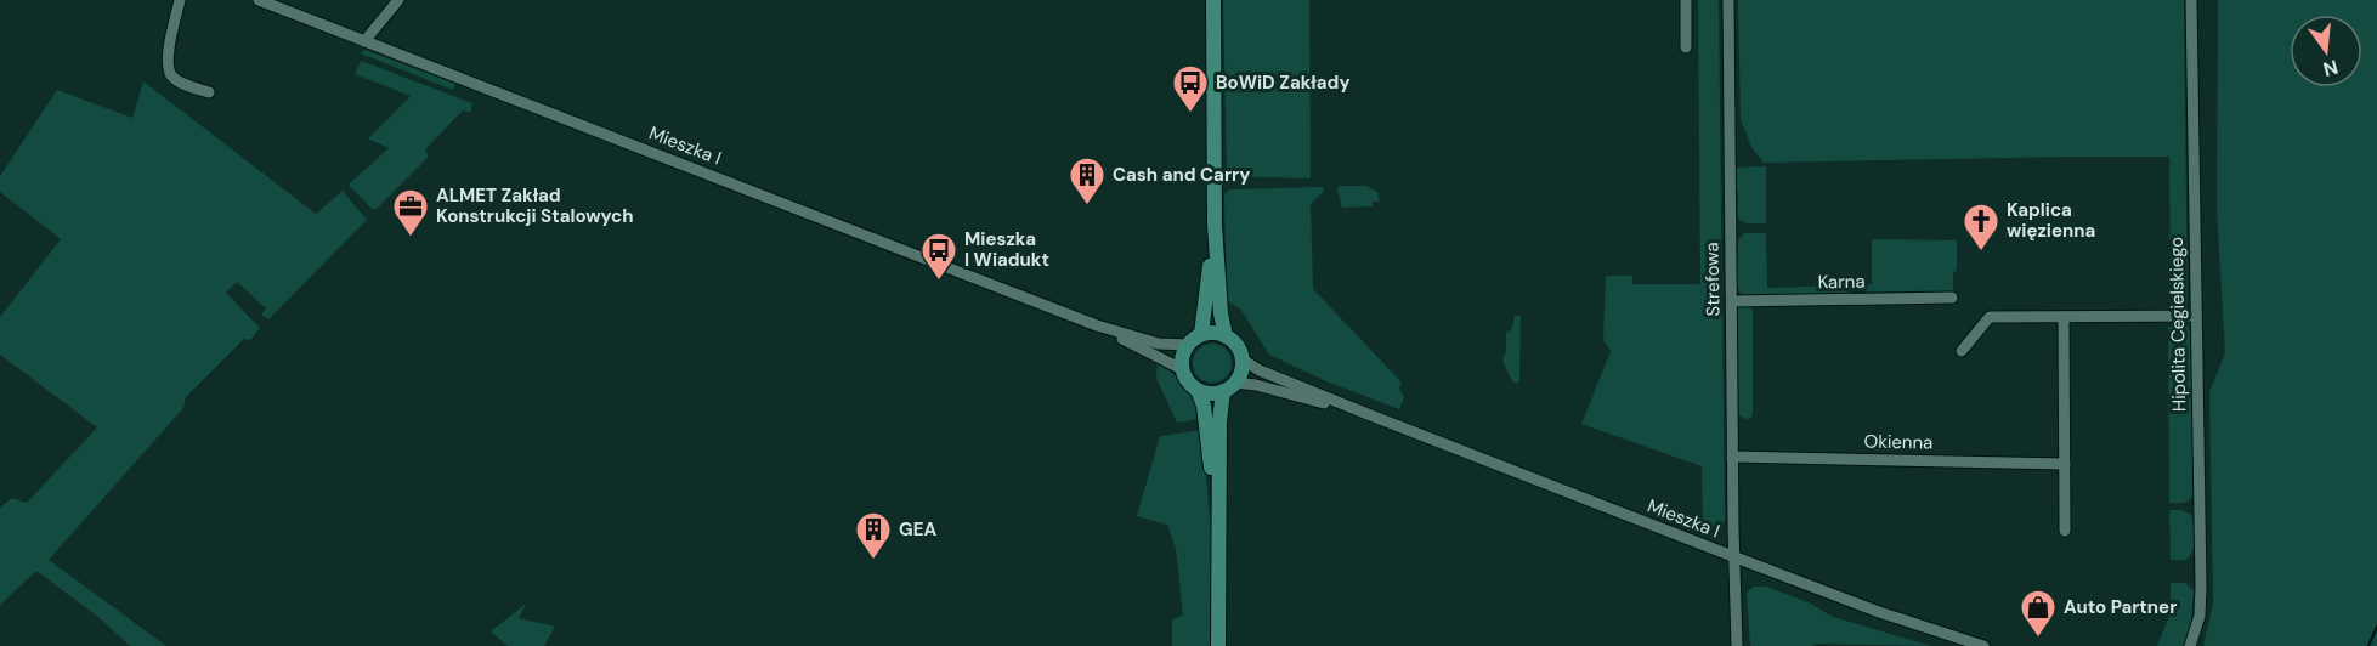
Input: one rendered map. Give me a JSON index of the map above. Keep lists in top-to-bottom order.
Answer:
{
  "streets": {
    "street": [
      "Mieszka I",
      "Strefowa",
      "Karna",
      "Hipolita Cegielskiego",
      "Okienna"
    ]
  },
  "crossings": [
    ["Mieszka I", "Strefowa"],
    ["Strefowa", "Karna"],
    ["Strefowa", "Okienna"]
  ],
  "places": {
    "bus stop": ["BoWiD Zakłady", "Mieszka I Wiadukt"],
    "building": ["Cash and Carry", "GEA"],
    "office": ["ALMET Zakład Konstrukcji Stalowych"],
    "church": ["Kaplica więzienna"],
    "shop": ["Auto Partner"]
  },
  "north": "bottom"
}
